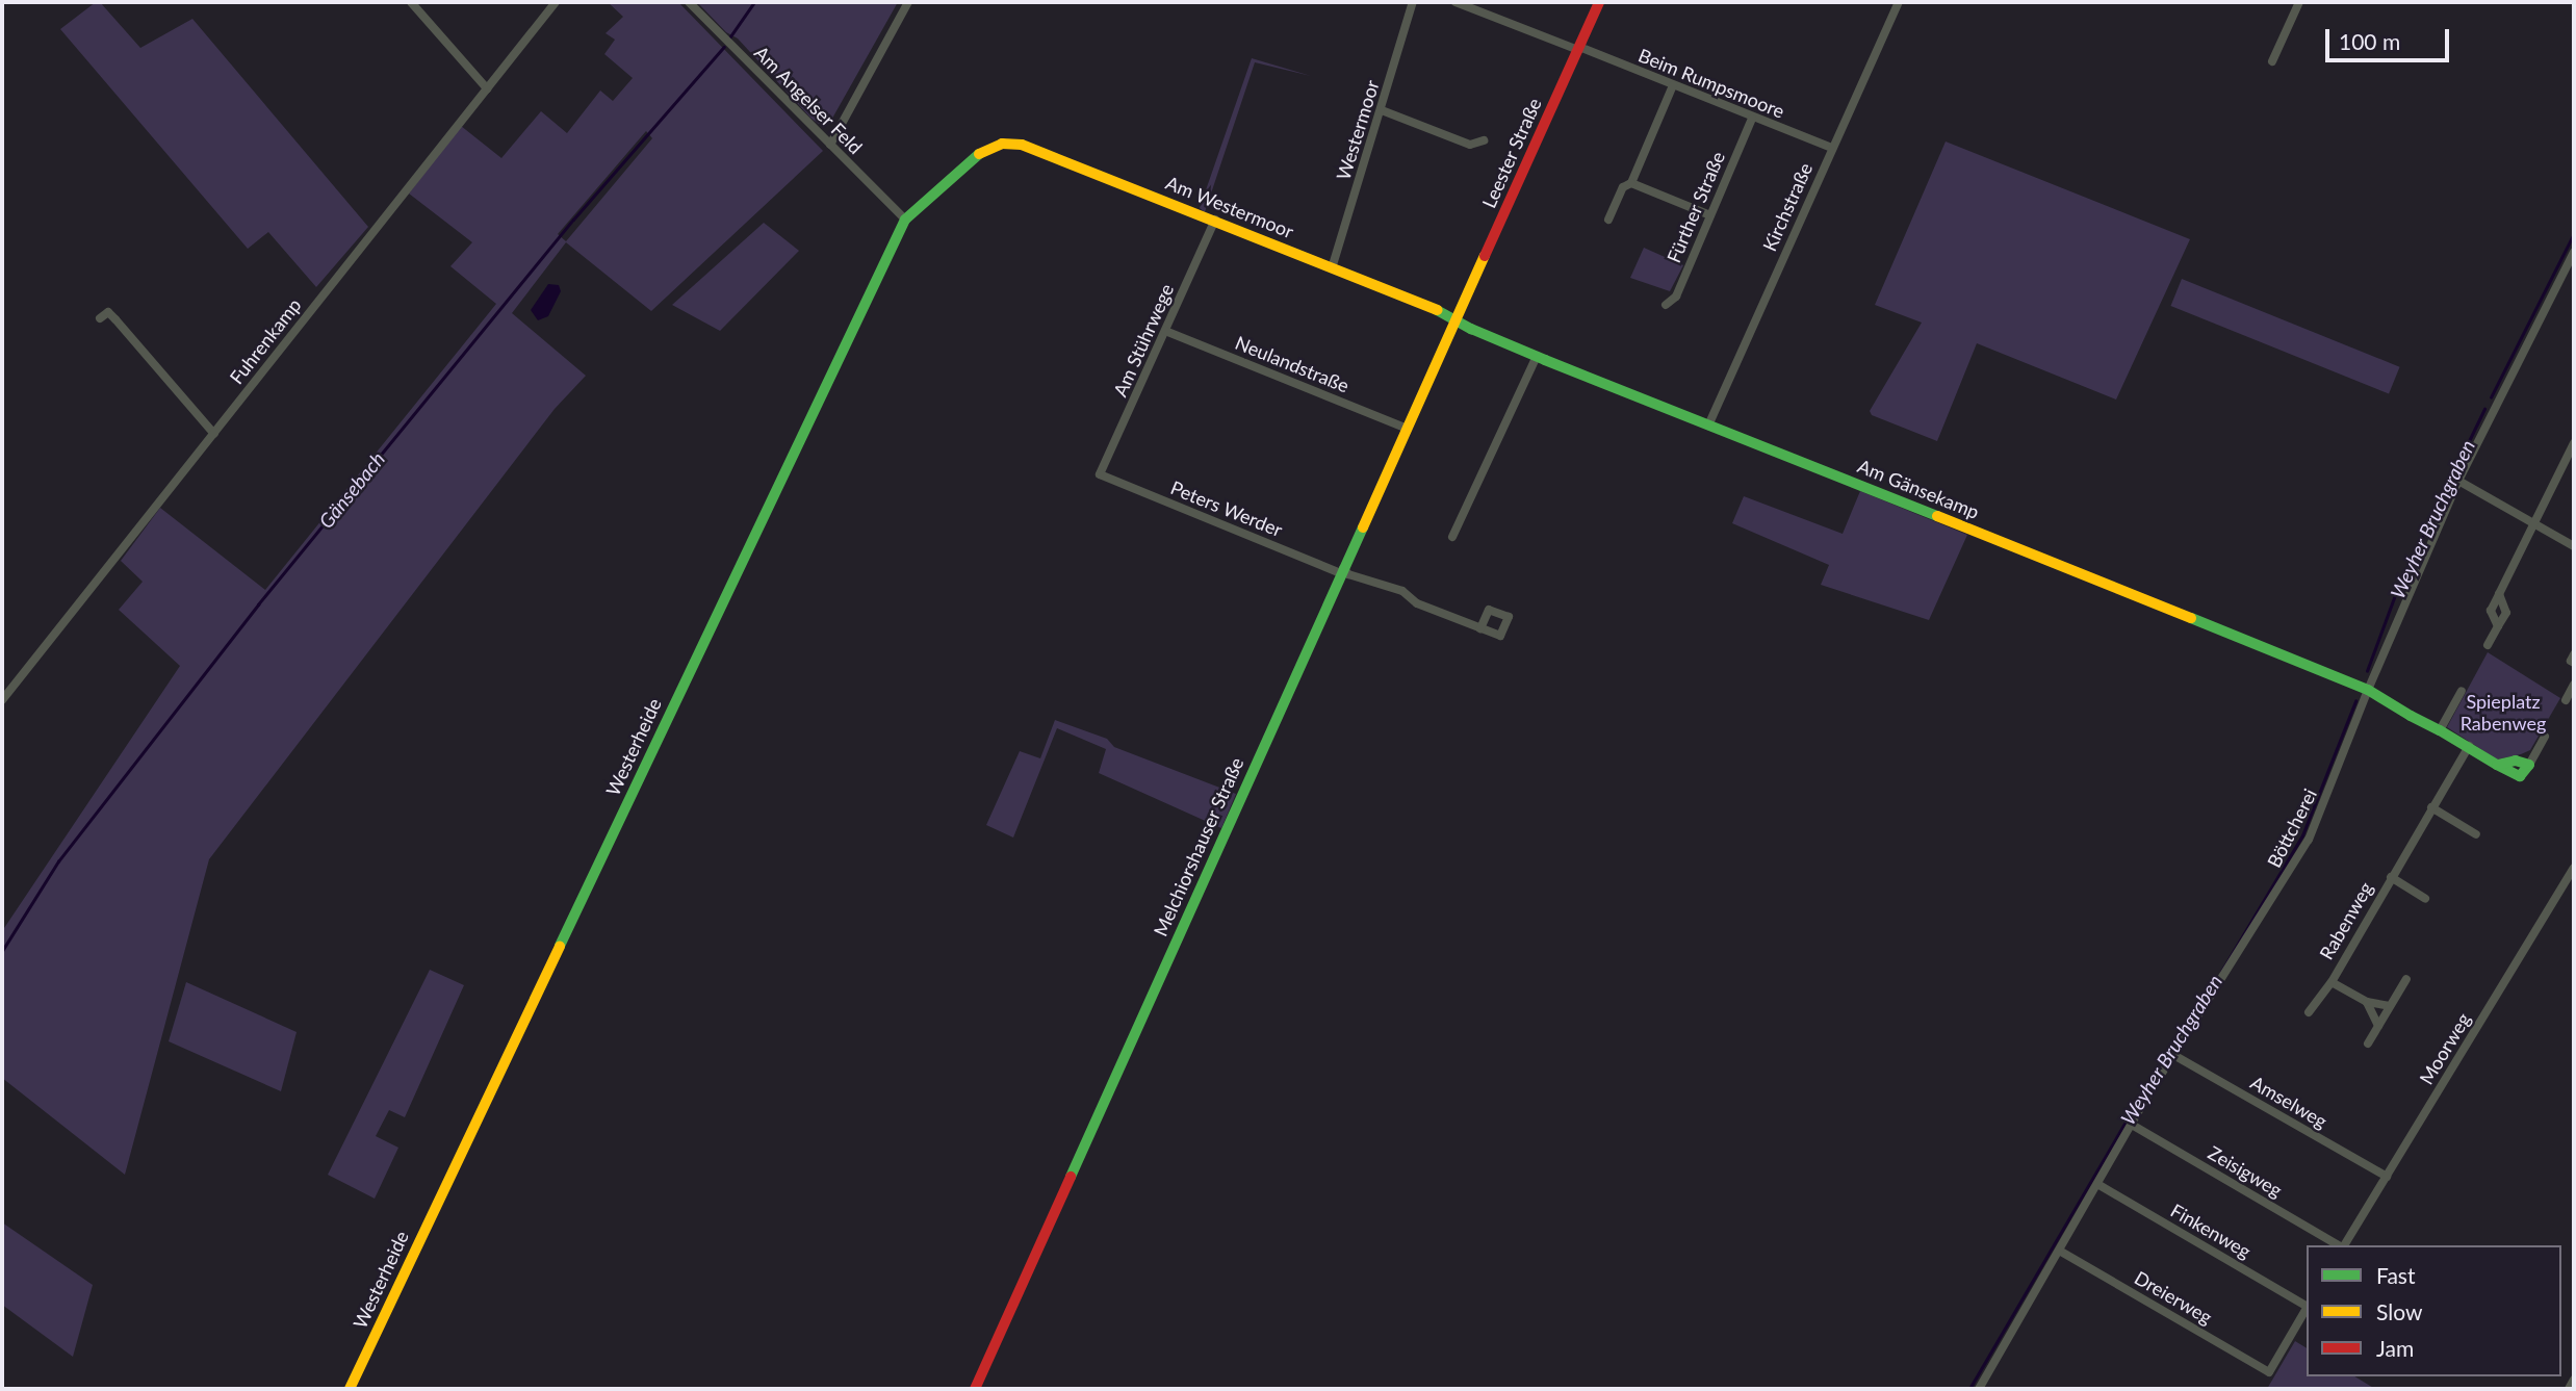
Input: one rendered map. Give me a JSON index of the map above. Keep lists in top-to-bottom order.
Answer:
{
  "streets": {
    "street": [
      "Beim Rumpsmoore",
      "Am Angelser Feld",
      "Westermoor",
      "Leester Straße",
      "Am Westermoor",
      "Fürther Straße",
      "Kirchstraße",
      "Am Stührwege",
      "Fuhrenkamp",
      "Neulandstraße",
      "Am Gänsekamp",
      "Peters Werder",
      "Westerheide",
      "Böttcherei",
      "Melchiorshauser Straße",
      "Rabenweg",
      "Moorweg",
      "Amselweg",
      "Zeisigweg",
      "Finkenweg",
      "Dreierweg"
    ]
  },
  "crossings": [
    ["Beim Rumpsmoore", "Leester Straße"],
    ["Beim Rumpsmoore", "Fürther Straße"],
    ["Beim Rumpsmoore", "Kirchstraße"],
    ["Am Angelser Feld", "Westerheide"],
    ["Westermoor", "Am Westermoor"],
    ["Leester Straße", "Am Westermoor"],
    ["Leester Straße", "Am Gänsekamp"],
    ["Leester Straße", "Melchiorshauser Straße"],
    ["Am Westermoor", "Am Stührwege"],
    ["Am Westermoor", "Am Gänsekamp"],
    ["Am Westermoor", "Westerheide"],
    ["Am Westermoor", "Melchiorshauser Straße"],
    ["Kirchstraße", "Am Gänsekamp"],
    ["Am Stührwege", "Neulandstraße"],
    ["Am Stührwege", "Peters Werder"],
    ["Neulandstraße", "Melchiorshauser Straße"],
    ["Am Gänsekamp", "Böttcherei"],
    ["Am Gänsekamp", "Melchiorshauser Straße"],
    ["Peters Werder", "Melchiorshauser Straße"],
    ["Böttcherei", "Amselweg"],
    ["Böttcherei", "Zeisigweg"],
    ["Böttcherei", "Finkenweg"],
    ["Böttcherei", "Dreierweg"],
    ["Moorweg", "Amselweg"]
  ],
  "water": ["Gänsebach", "Weyher Bruchgraben"],
  "parks": ["Spieplatz Rabenweg"],
  "legend": ["Fast", "Slow", "Jam"],
  "scale_bar": "100 m"
}
